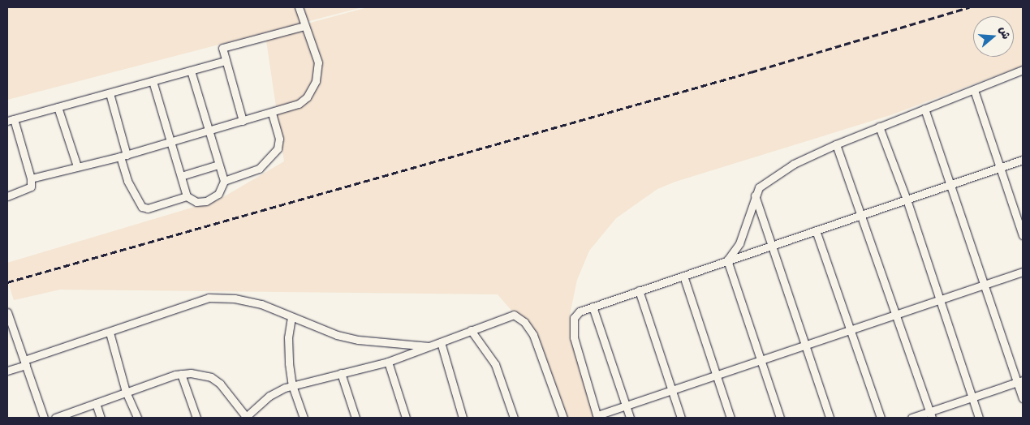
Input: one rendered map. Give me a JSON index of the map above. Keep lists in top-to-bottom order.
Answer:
{
  "north": "right"
}
